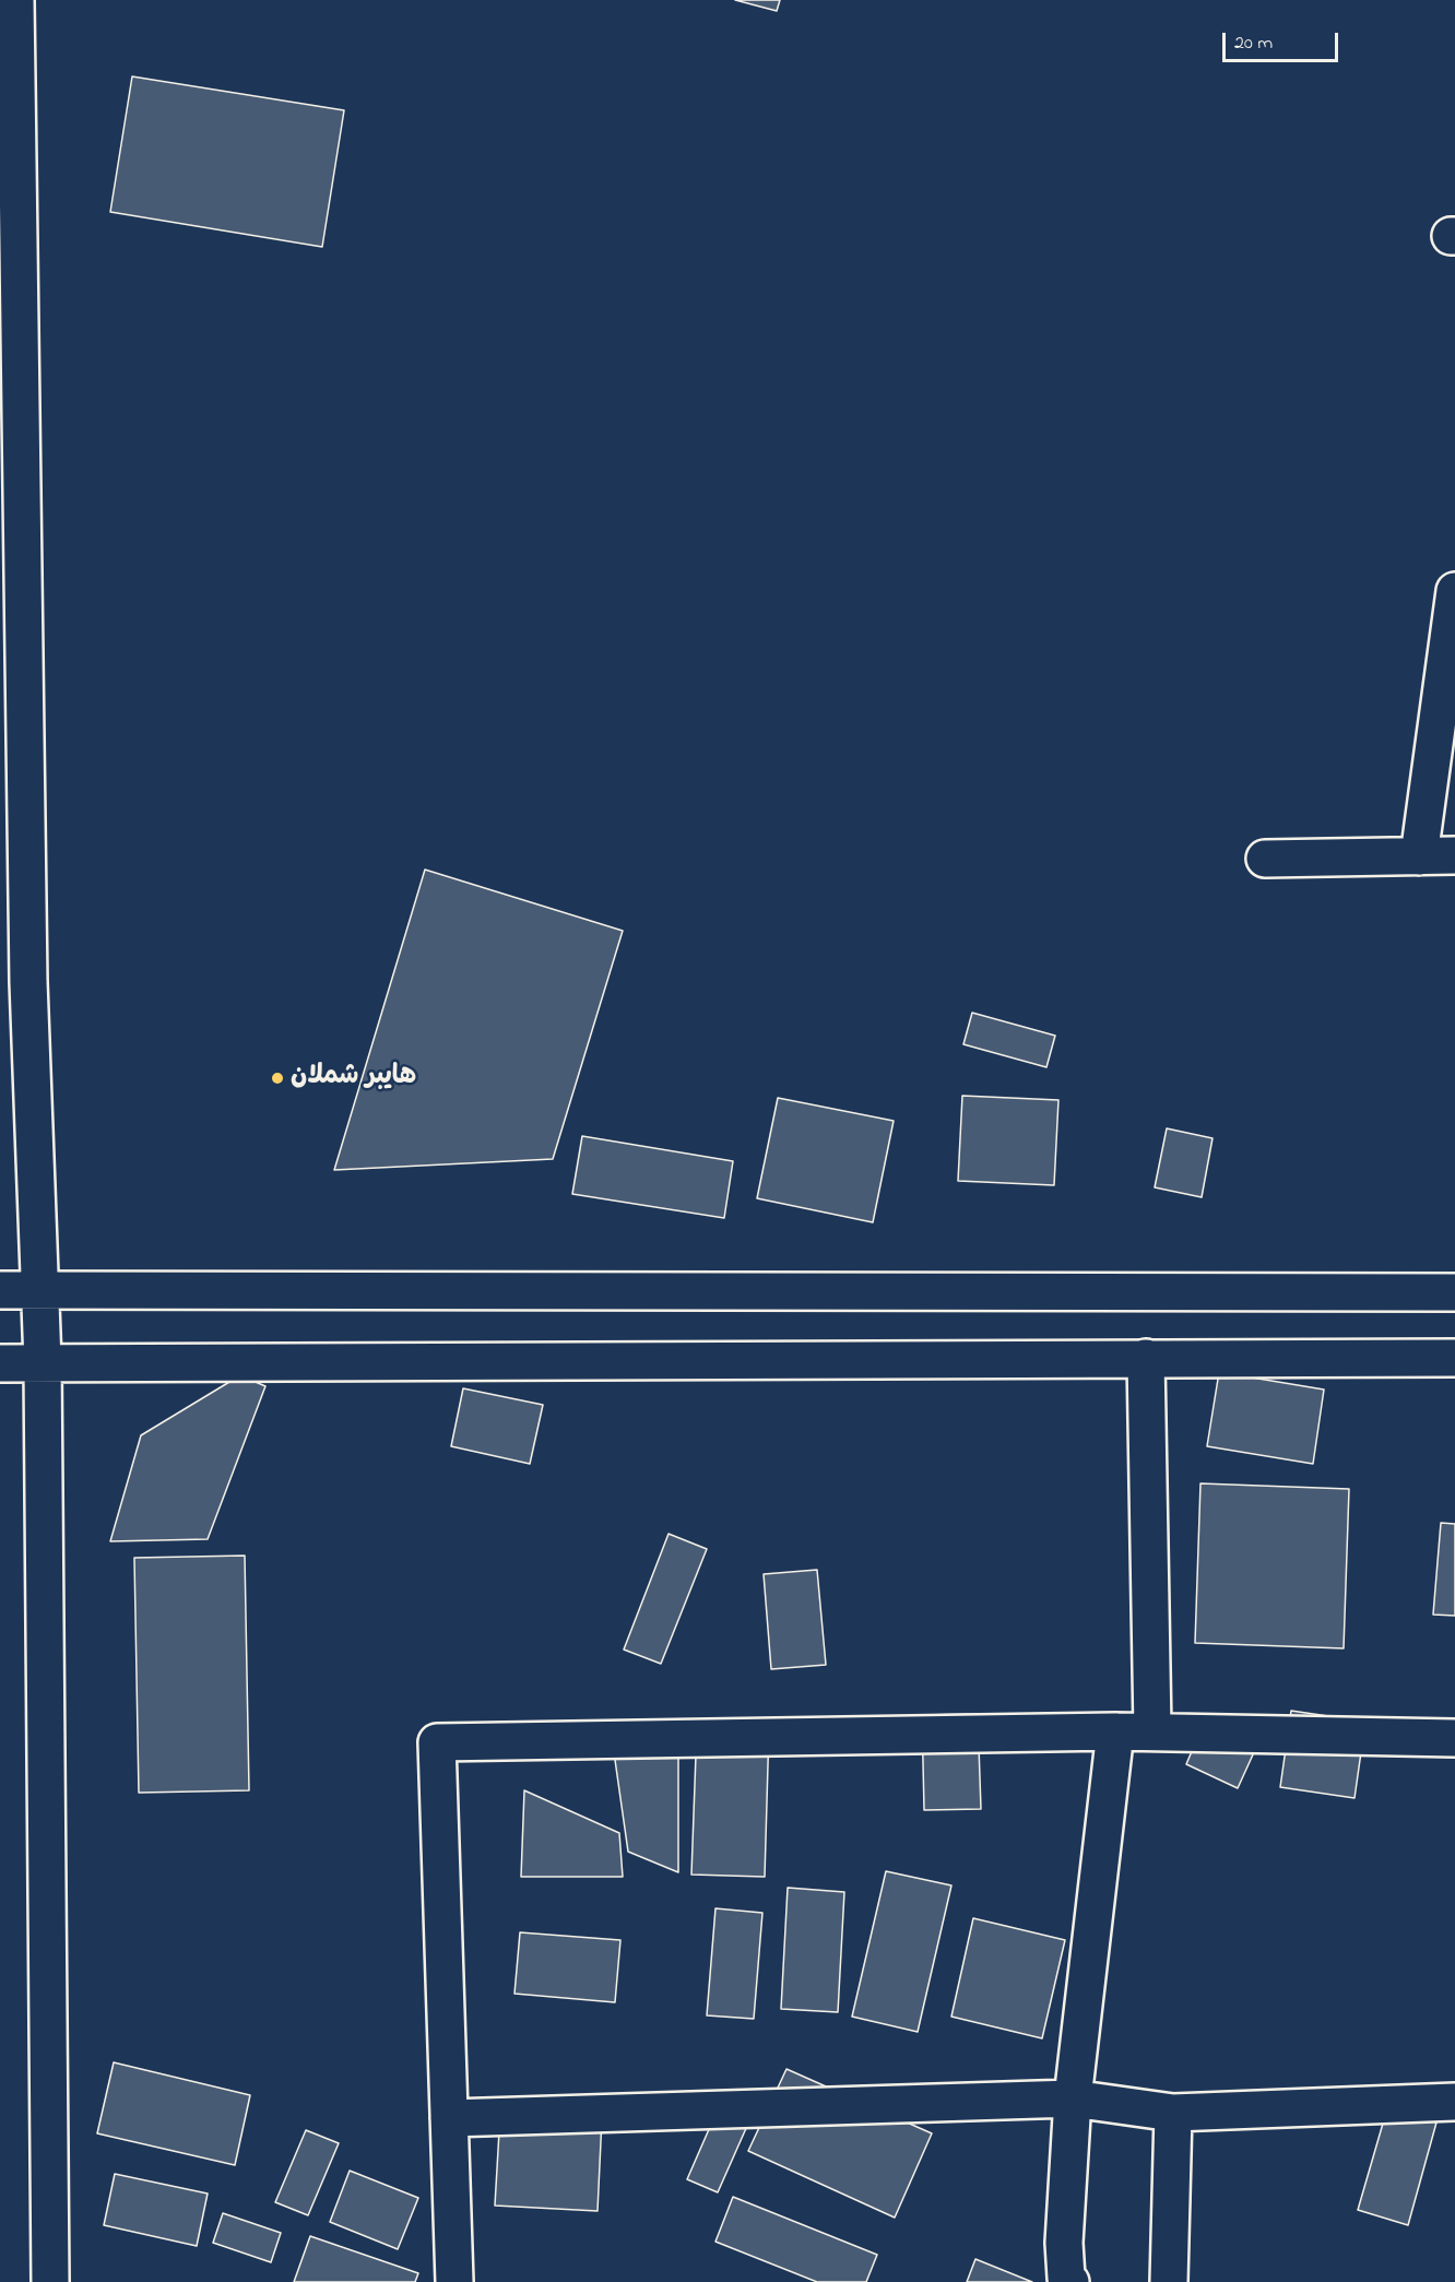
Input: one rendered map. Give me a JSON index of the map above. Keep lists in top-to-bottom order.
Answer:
{
  "places": ["هايبر شملان"],
  "scale_bar": "20 m"
}
